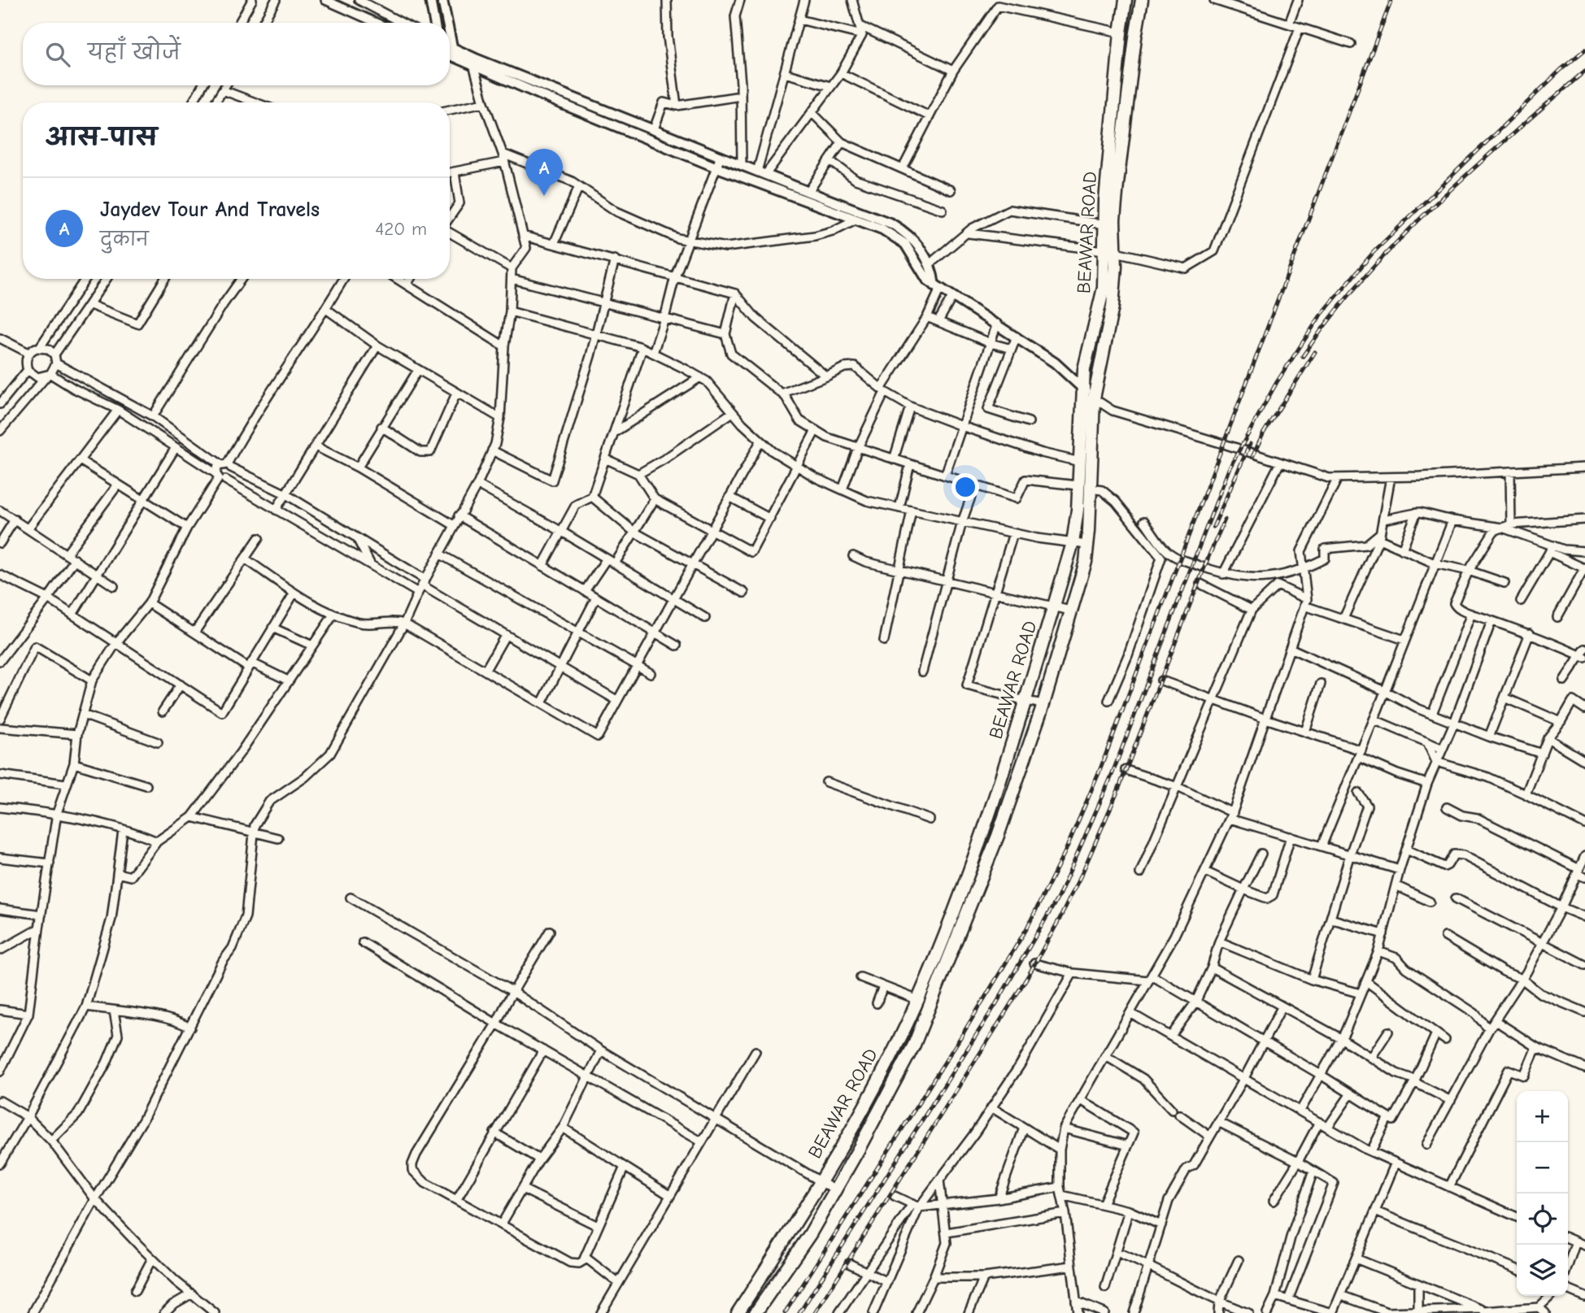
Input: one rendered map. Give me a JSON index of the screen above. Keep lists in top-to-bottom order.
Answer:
{
  "streets": {
    "main road": ["BEAWAR ROAD"]
  },
  "page": {
    "search": "यहाँ खोजें",
    "heading": "आस-पास",
    "pins": "A",
    "list": [
      {
        "mark": "A",
        "name": "Jaydev Tour And Travels",
        "note": "दुकान",
        "value": "420 m"
      }
    ],
    "map_buttons": ["+", "−"]
  }
}
